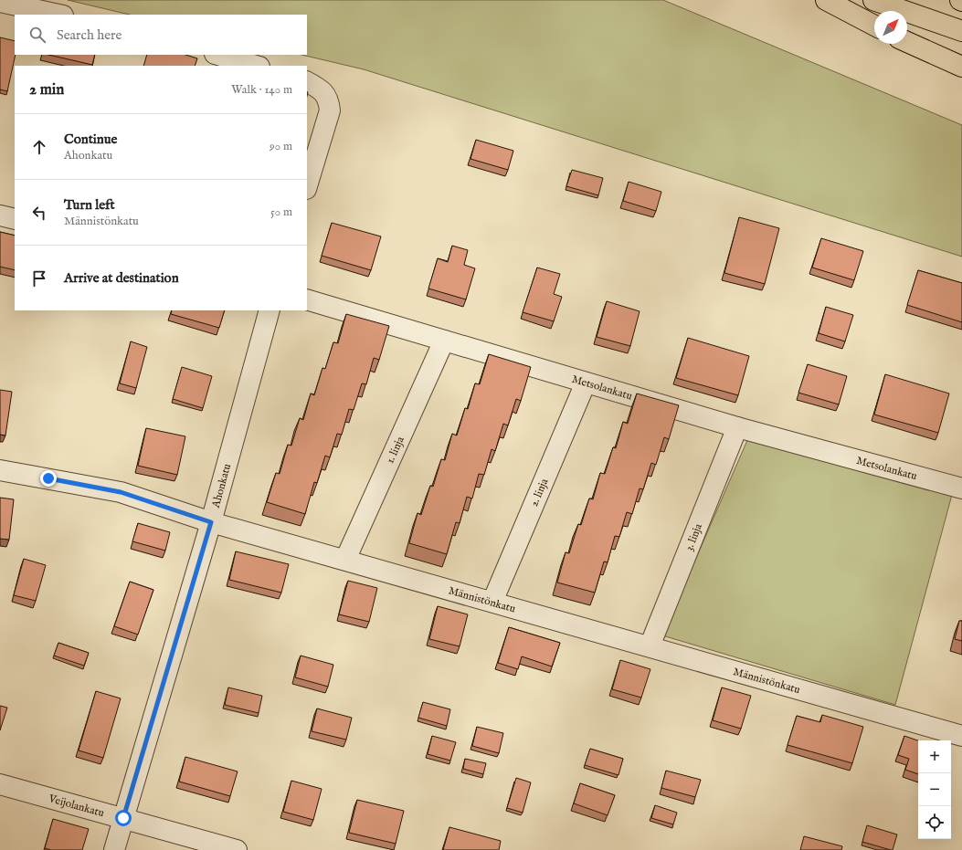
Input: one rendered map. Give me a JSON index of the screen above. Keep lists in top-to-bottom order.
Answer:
{
  "streets": {
    "street": [
      "Metsolankatu",
      "1. linja",
      "Ahonkatu",
      "2. linja",
      "3. linja",
      "Männistönkatu",
      "Veijolankatu"
    ]
  },
  "crossings": [
    ["Metsolankatu", "1. linja"],
    ["Metsolankatu", "2. linja"],
    ["Metsolankatu", "3. linja"],
    ["1. linja", "Männistönkatu"],
    ["Ahonkatu", "Männistönkatu"],
    ["Ahonkatu", "Veijolankatu"],
    ["2. linja", "Männistönkatu"],
    ["3. linja", "Männistönkatu"]
  ],
  "north": "top right",
  "page": {
    "search": "Search here",
    "heading": ["2 min", "Walk · 140 m"],
    "list": [
      ["Continue", "Ahonkatu", "90 m"],
      ["Turn left", "Männistönkatu", "50 m"],
      "Arrive at destination"
    ],
    "map_buttons": ["+", "−"]
  }
}
